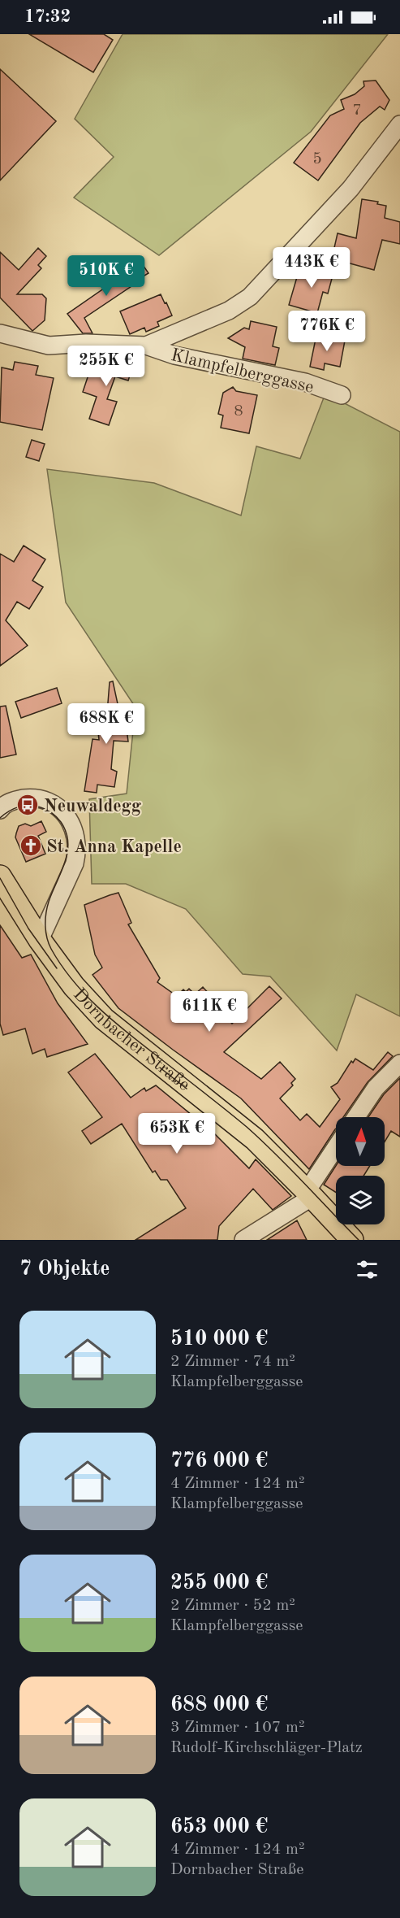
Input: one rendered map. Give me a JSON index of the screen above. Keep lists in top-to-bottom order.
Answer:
{
  "streets": {
    "main road": ["Dornbacher Straße"],
    "street": ["Klampfelberggasse"]
  },
  "places": {
    "bus stop": ["Neuwaldegg"],
    "church": ["St. Anna Kapelle"]
  },
  "house_numbers": ["7", "5", "8"],
  "north": "top",
  "page": {
    "status": "17:32",
    "price": [
      "443K €",
      "510K €",
      "776K €",
      "255K €",
      "688K €",
      "611K €",
      "653K €"
    ],
    "heading": "7 Objekte",
    "list": [
      {
        "name": "510 000 €",
        "note": "2 Zimmer · 74 m² · Klampfelberggasse"
      },
      {
        "name": "776 000 €",
        "note": "4 Zimmer · 124 m² · Klampfelberggasse"
      },
      {
        "name": "255 000 €",
        "note": "2 Zimmer · 52 m² · Klampfelberggasse"
      },
      {
        "name": "688 000 €",
        "note": "3 Zimmer · 107 m² · Rudolf-Kirchschläger-Platz"
      },
      {
        "name": "653 000 €",
        "note": "4 Zimmer · 124 m² · Dornbacher Straße"
      }
    ]
  }
}
